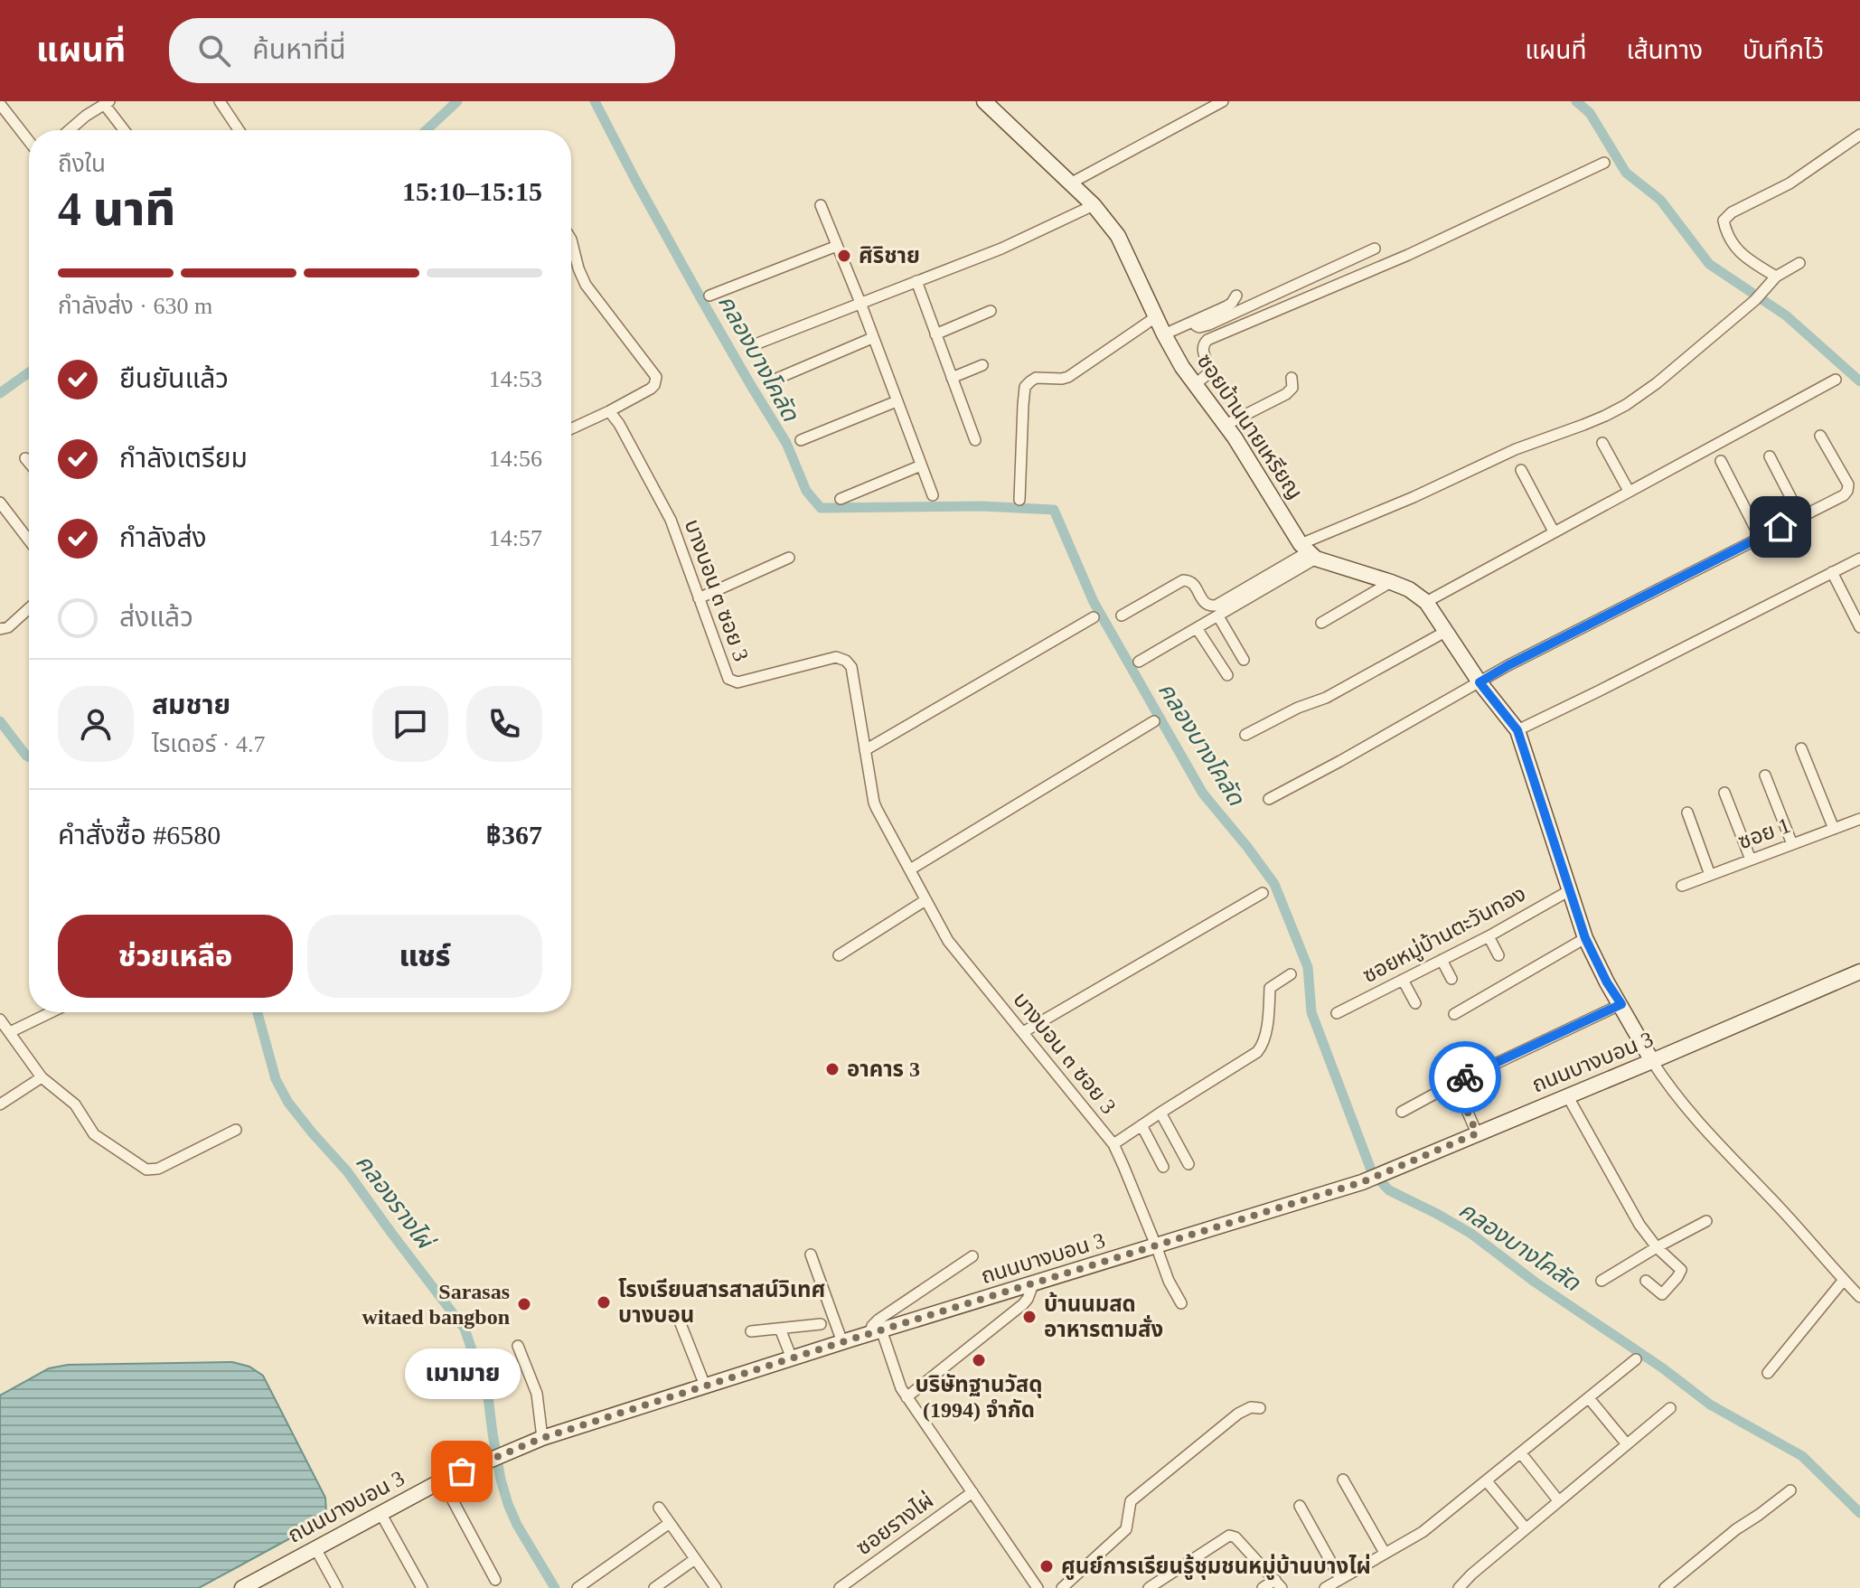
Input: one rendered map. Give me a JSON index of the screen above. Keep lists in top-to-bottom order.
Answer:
{
  "streets": {
    "main road": ["ซอยบ้านนายเหรียญ", "ถนนบางบอน 3"],
    "street": [
      "บางบอน ๓ ซอย 3",
      "ซอย 1",
      "ซอยหมู่บ้านตะวันทอง",
      "ซอยรางไผ่"
    ]
  },
  "crossings": [
    ["บางบอน ๓ ซอย 3", "ถนนบางบอน 3"]
  ],
  "water": ["คลองบางโคลัด", "คลองรางไผ่"],
  "places": [
    "ศิริชาย",
    "อาคาร 3",
    "โรงเรียนสารสาสน์วิเทศ บางบอน",
    "Sarasas witaed bangbon",
    "บ้านนมสด อาหารตามสั่ง",
    "บริษัทฐานวัสดุ (1994) จำกัด",
    "เมามาย",
    "ศูนย์การเรียนรู้ชุมชนหมู่บ้านบางไผ่"
  ],
  "page": {
    "header": "แผนที่",
    "search": "ค้นหาที่นี่",
    "nav": ["แผนที่", "เส้นทาง", "บันทึกไว้"],
    "heading": ["4 นาที", "ถึงใน", "15:10–15:15"],
    "panel": [
      "สมชาย",
      "ไรเดอร์ · 4.7",
      "คำสั่งซื้อ #6580",
      "฿367"
    ],
    "bar": "กำลังส่ง · 630 m",
    "list": [
      ["ยืนยันแล้ว", "14:53"],
      ["กำลังเตรียม", "14:56"],
      ["กำลังส่ง", "14:57"],
      "ส่งแล้ว"
    ],
    "buttons": ["ช่วยเหลือ", "แชร์"],
    "bubble": "เมามาย"
  }
}
